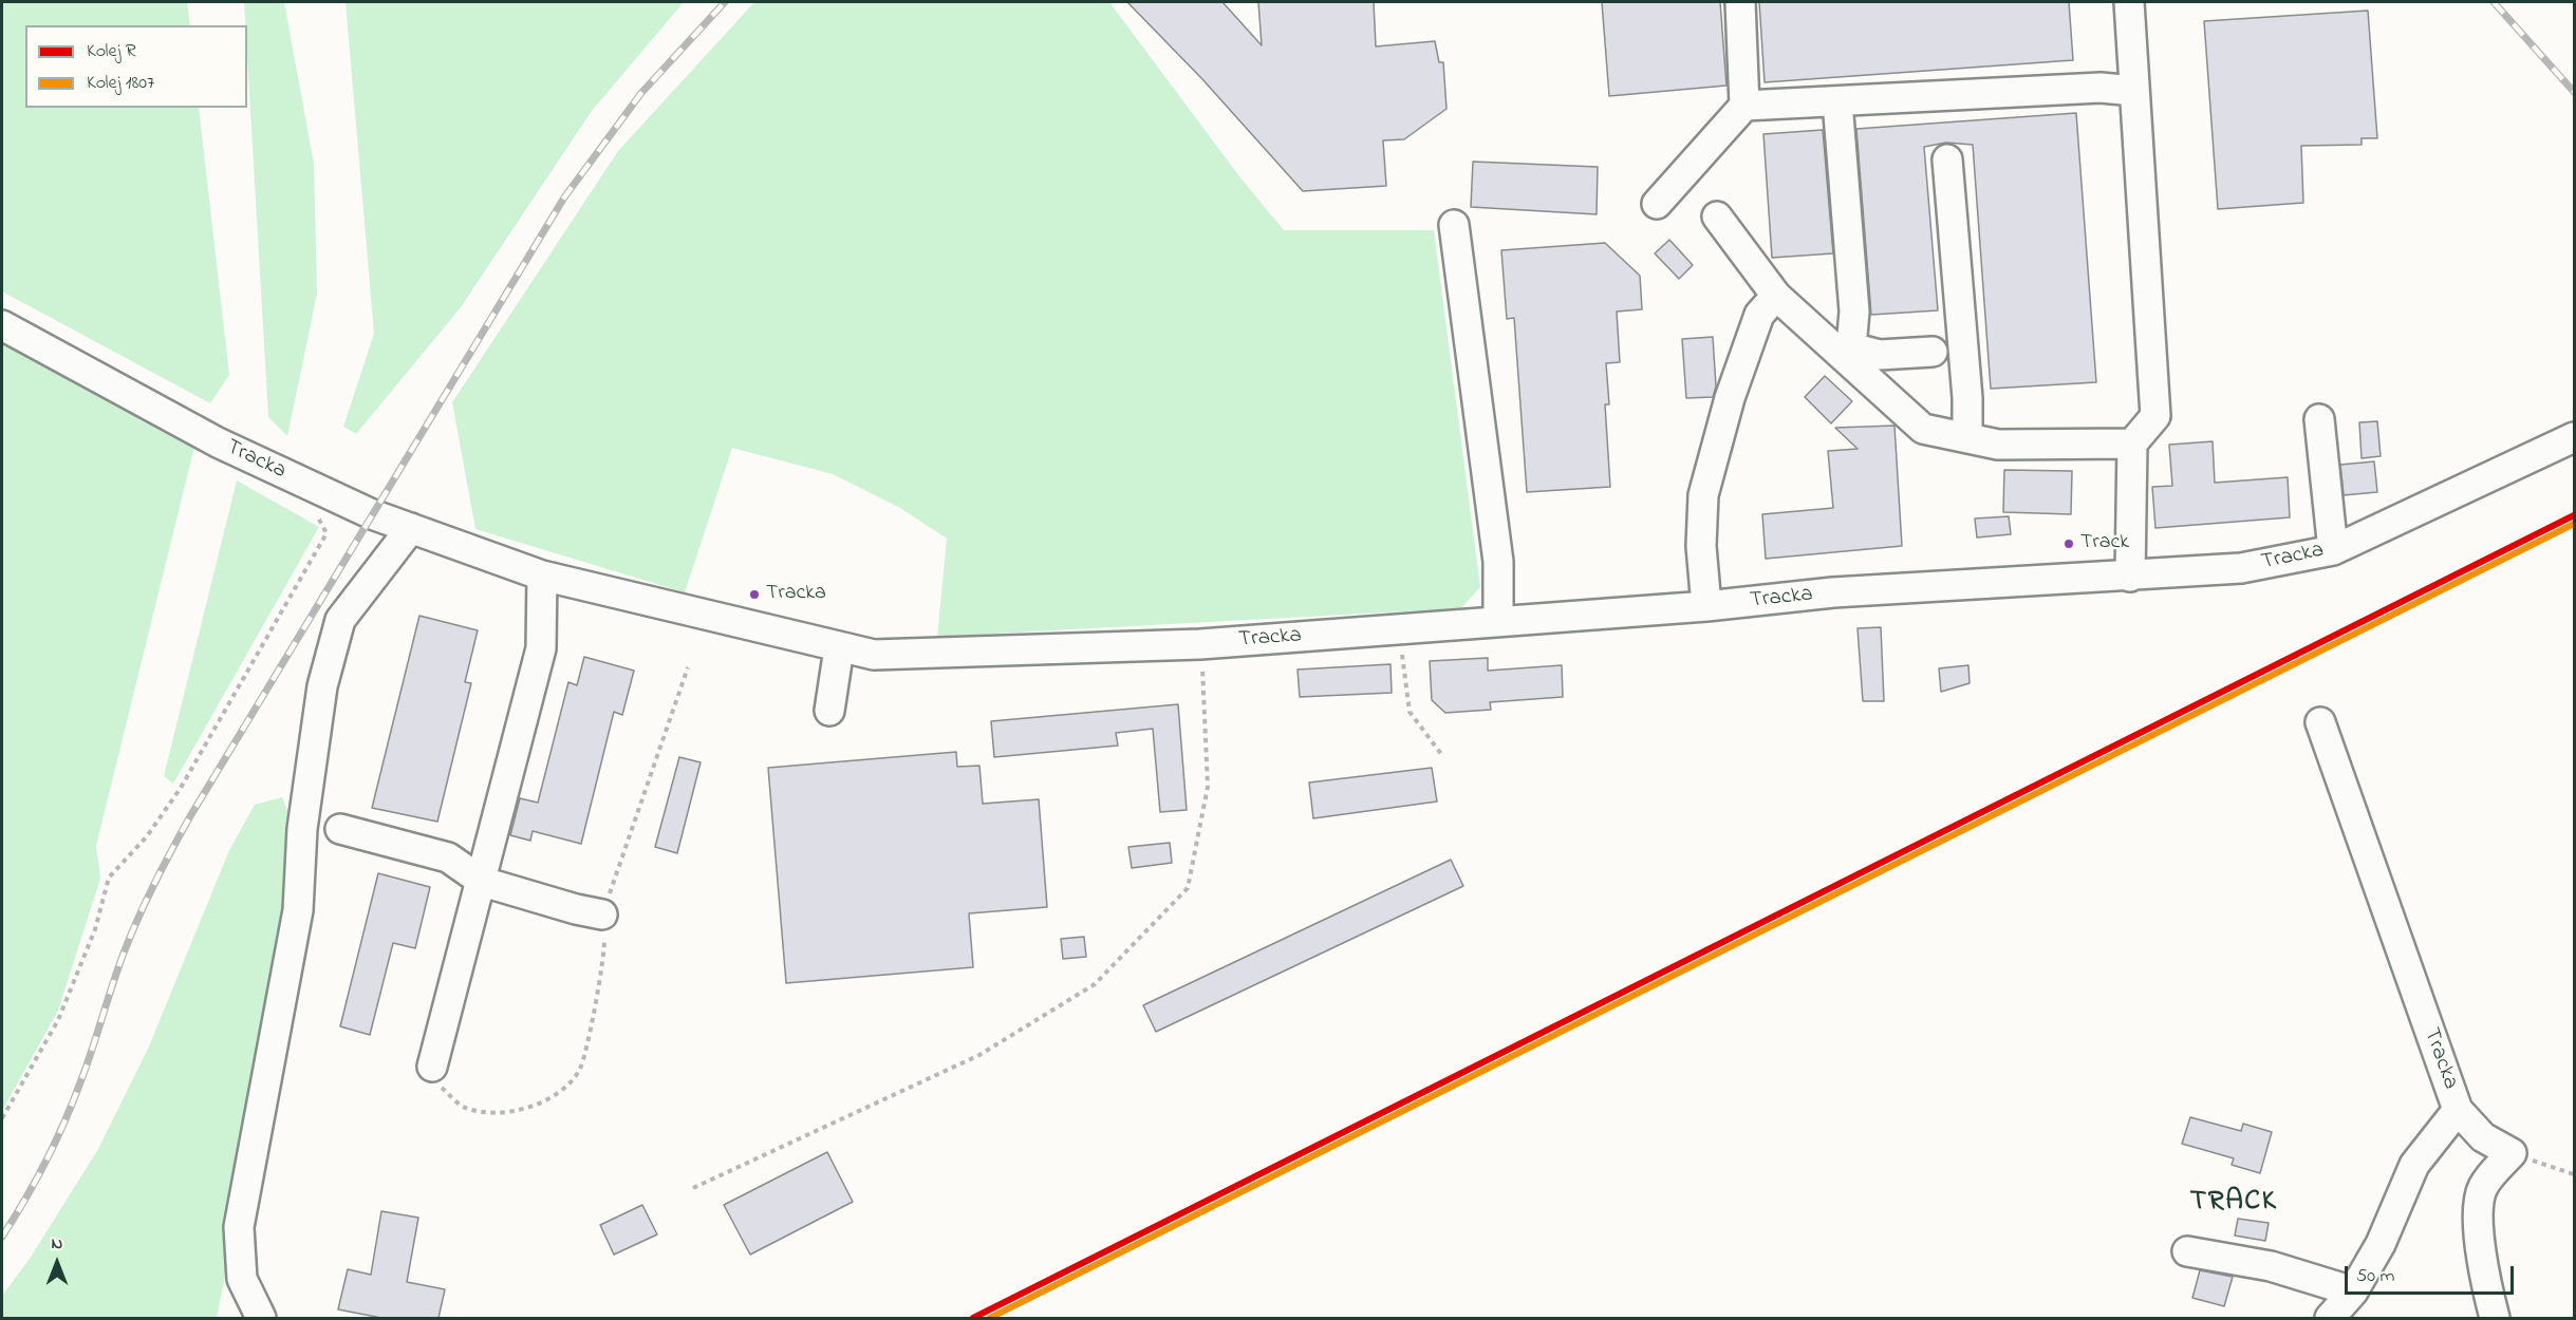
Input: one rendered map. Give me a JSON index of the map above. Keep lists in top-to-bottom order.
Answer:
{
  "streets": {
    "street": ["Tracka"]
  },
  "districts": ["TRACK"],
  "places": ["Track", "Tracka"],
  "lines": ["rail line R", "rail line 1807"],
  "legend": ["Kolej R", "Kolej 1807"],
  "scale_bar": "50 m",
  "north": "top"
}
